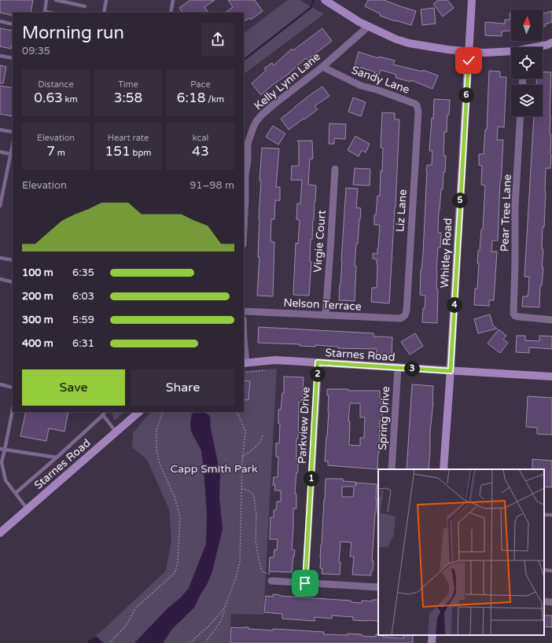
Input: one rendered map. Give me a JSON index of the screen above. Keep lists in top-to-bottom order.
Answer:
{
  "streets": {
    "street": [
      "Sandy Lane",
      "Kelly Lynn Lane",
      "Liz Lane",
      "Pear Tree Lane",
      "Virgie Court",
      "Whitley Road",
      "Nelson Terrace",
      "Starnes Road",
      "Spring Drive",
      "Parkview Drive"
    ]
  },
  "crossings": [
    ["Sandy Lane", "Kelly Lynn Lane"],
    ["Sandy Lane", "Liz Lane"],
    ["Liz Lane", "Nelson Terrace"],
    ["Virgie Court", "Nelson Terrace"],
    ["Whitley Road", "Starnes Road"],
    ["Starnes Road", "Spring Drive"],
    ["Starnes Road", "Parkview Drive"]
  ],
  "parks": ["Capp Smith Park"],
  "north": "top",
  "page": {
    "heading": ["Morning run", "09:35"],
    "stats": [
      ["Distance", "0.63 km"],
      ["Time", "3:58"],
      ["Pace", "6:18 /km"],
      ["Elevation", "7 m"],
      ["Heart rate", "151 bpm"],
      ["kcal", "43"]
    ],
    "pins": [
      "6",
      "5",
      "4",
      "3",
      "2",
      "1"
    ],
    "chart": ["Elevation", "91–98 m"],
    "list": [
      {
        "name": "100 m",
        "note": "6:35"
      },
      {
        "name": "200 m",
        "note": "6:03"
      },
      {
        "name": "300 m",
        "note": "5:59"
      },
      {
        "name": "400 m",
        "note": "6:31"
      }
    ],
    "buttons": ["Save", "Share"]
  }
}
